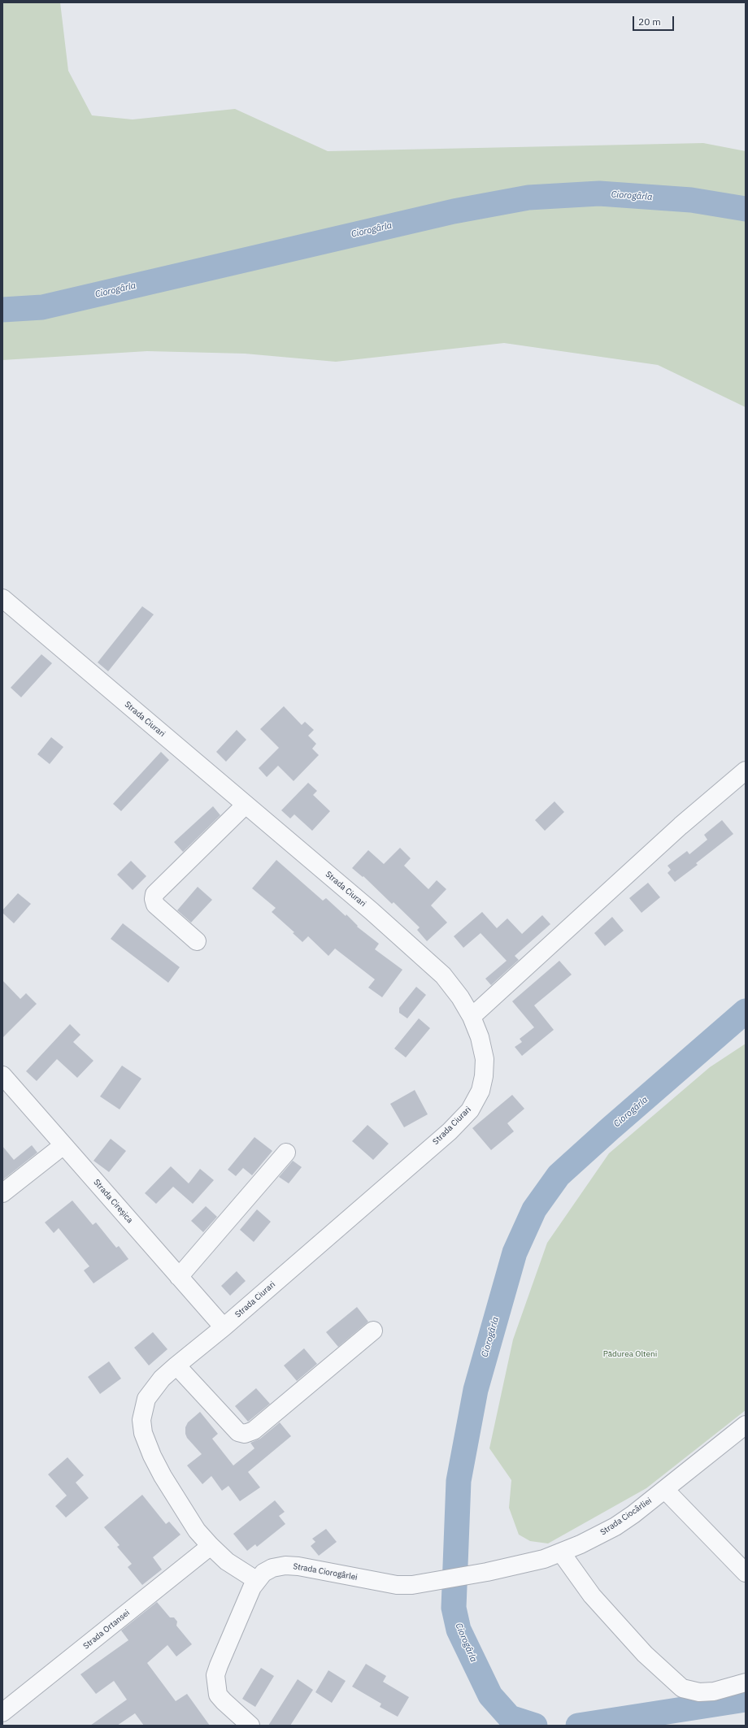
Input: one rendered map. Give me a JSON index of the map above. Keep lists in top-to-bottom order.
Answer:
{
  "streets": {
    "street": [
      "Strada Ciurari",
      "Strada Cireșica",
      "Strada Ciocârliei",
      "Strada Ciorogârlei",
      "Strada Ortansei"
    ]
  },
  "crossings": [
    ["Strada Ciurari", "Strada Cireșica"],
    ["Strada Ciurari", "Strada Ciorogârlei"],
    ["Strada Ciurari", "Strada Ortansei"],
    ["Strada Ciocârliei", "Strada Ciorogârlei"]
  ],
  "water": ["Ciorogârla"],
  "parks": ["Pădurea Olteni"],
  "scale_bar": "20 m"
}
